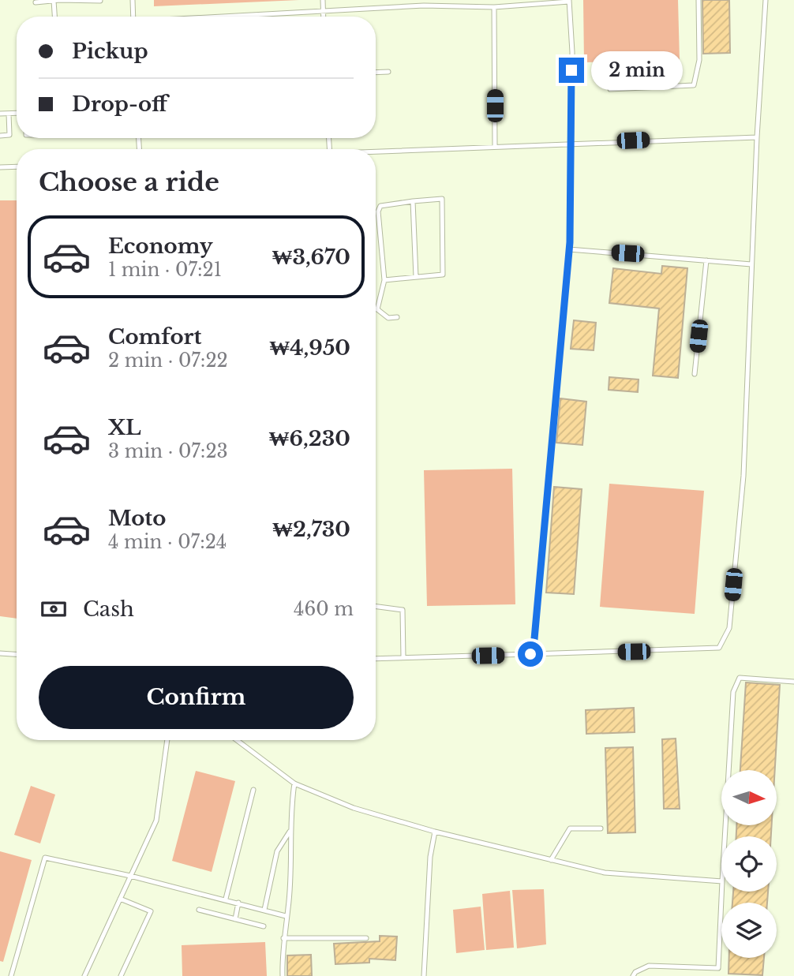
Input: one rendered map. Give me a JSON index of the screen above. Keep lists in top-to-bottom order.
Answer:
{
  "north": "right",
  "page": {
    "banner": ["Pickup", "Drop-off"],
    "bubble": "2 min",
    "heading": "Choose a ride",
    "list": [
      {
        "name": "Economy",
        "note": "1 min · 07:21",
        "value": "₩3,670"
      },
      {
        "name": "Comfort",
        "note": "2 min · 07:22",
        "value": "₩4,950"
      },
      {
        "name": "XL",
        "note": "3 min · 07:23",
        "value": "₩6,230"
      },
      {
        "name": "Moto",
        "note": "4 min · 07:24",
        "value": "₩2,730"
      }
    ],
    "pay": ["Cash", "460 m"],
    "buttons": "Confirm"
  }
}
